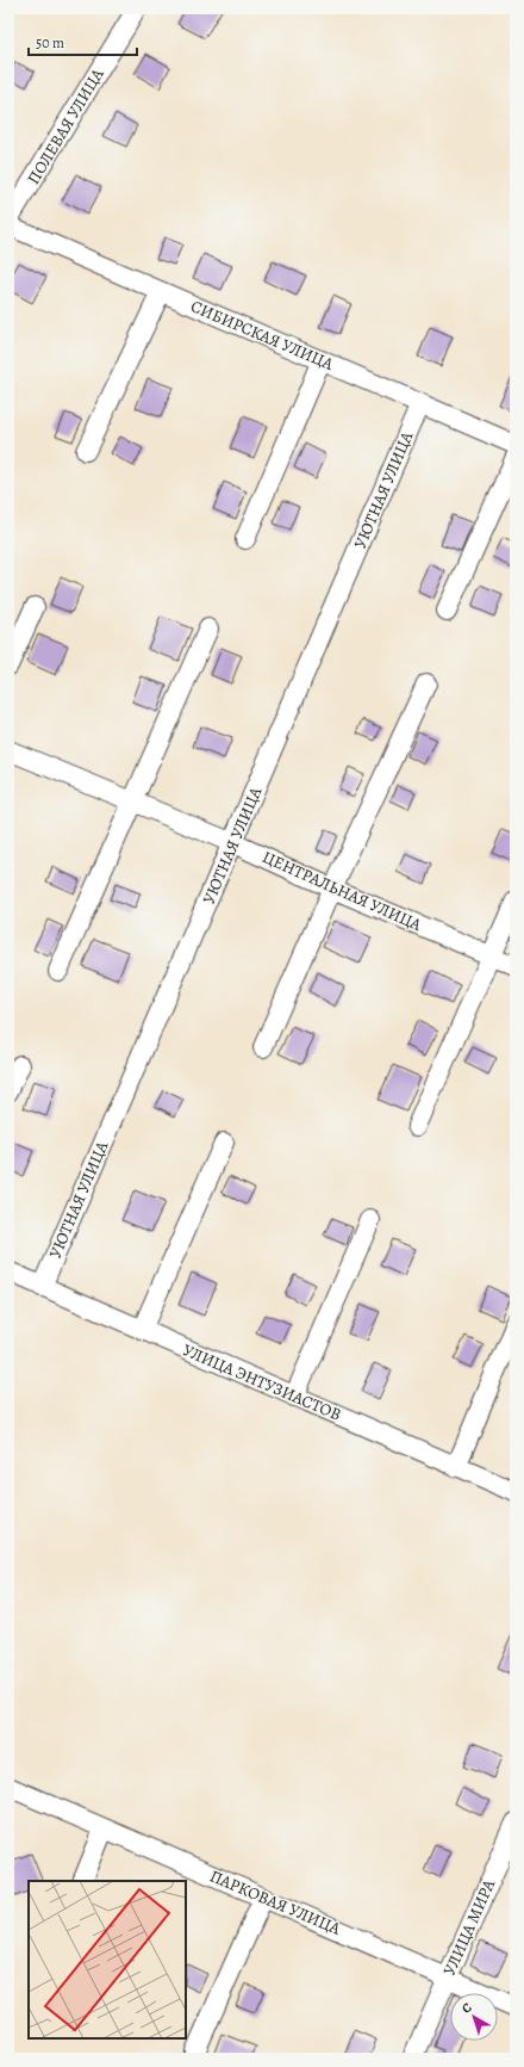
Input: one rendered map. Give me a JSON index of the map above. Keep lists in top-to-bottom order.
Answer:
{
  "streets": {
    "street": [
      "ПОЛЕВАЯ УЛИЦА",
      "СИБИРСКАЯ УЛИЦА",
      "УЮТНАЯ УЛИЦА",
      "ЦЕНТРАЛЬНАЯ УЛИЦА",
      "УЛИЦА ЭНТУЗИАСТОВ",
      "ПАРКОВАЯ УЛИЦА",
      "УЛИЦА МИРА"
    ]
  },
  "crossings": [
    ["СИБИРСКАЯ УЛИЦА", "УЮТНАЯ УЛИЦА"],
    ["УЮТНАЯ УЛИЦА", "ЦЕНТРАЛЬНАЯ УЛИЦА"],
    ["УЮТНАЯ УЛИЦА", "УЛИЦА ЭНТУЗИАСТОВ"],
    ["ПАРКОВАЯ УЛИЦА", "УЛИЦА МИРА"]
  ],
  "scale_bar": "50 m",
  "north": "top left"
}
